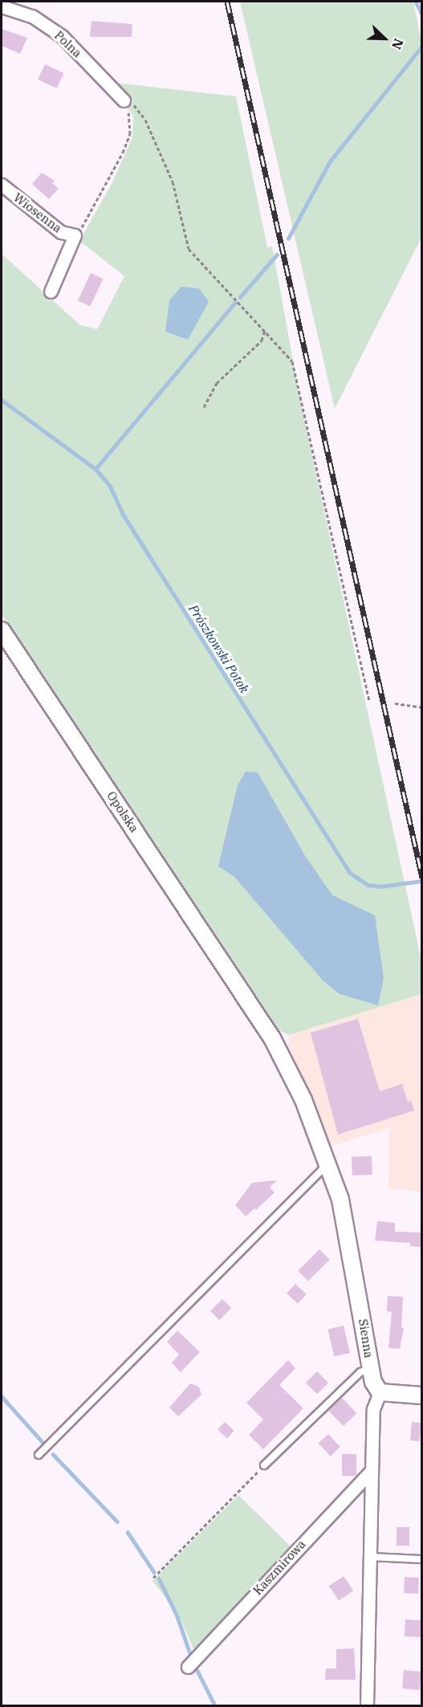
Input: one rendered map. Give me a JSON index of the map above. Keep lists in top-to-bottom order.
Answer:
{
  "streets": {
    "street": [
      "Polna",
      "Wiosenna",
      "Opolska",
      "Sienna",
      "Kaszmirowa"
    ]
  },
  "crossings": [
    ["Opolska", "Sienna"]
  ],
  "water": ["Prószkowski Potok"],
  "north": "bottom right"
}
